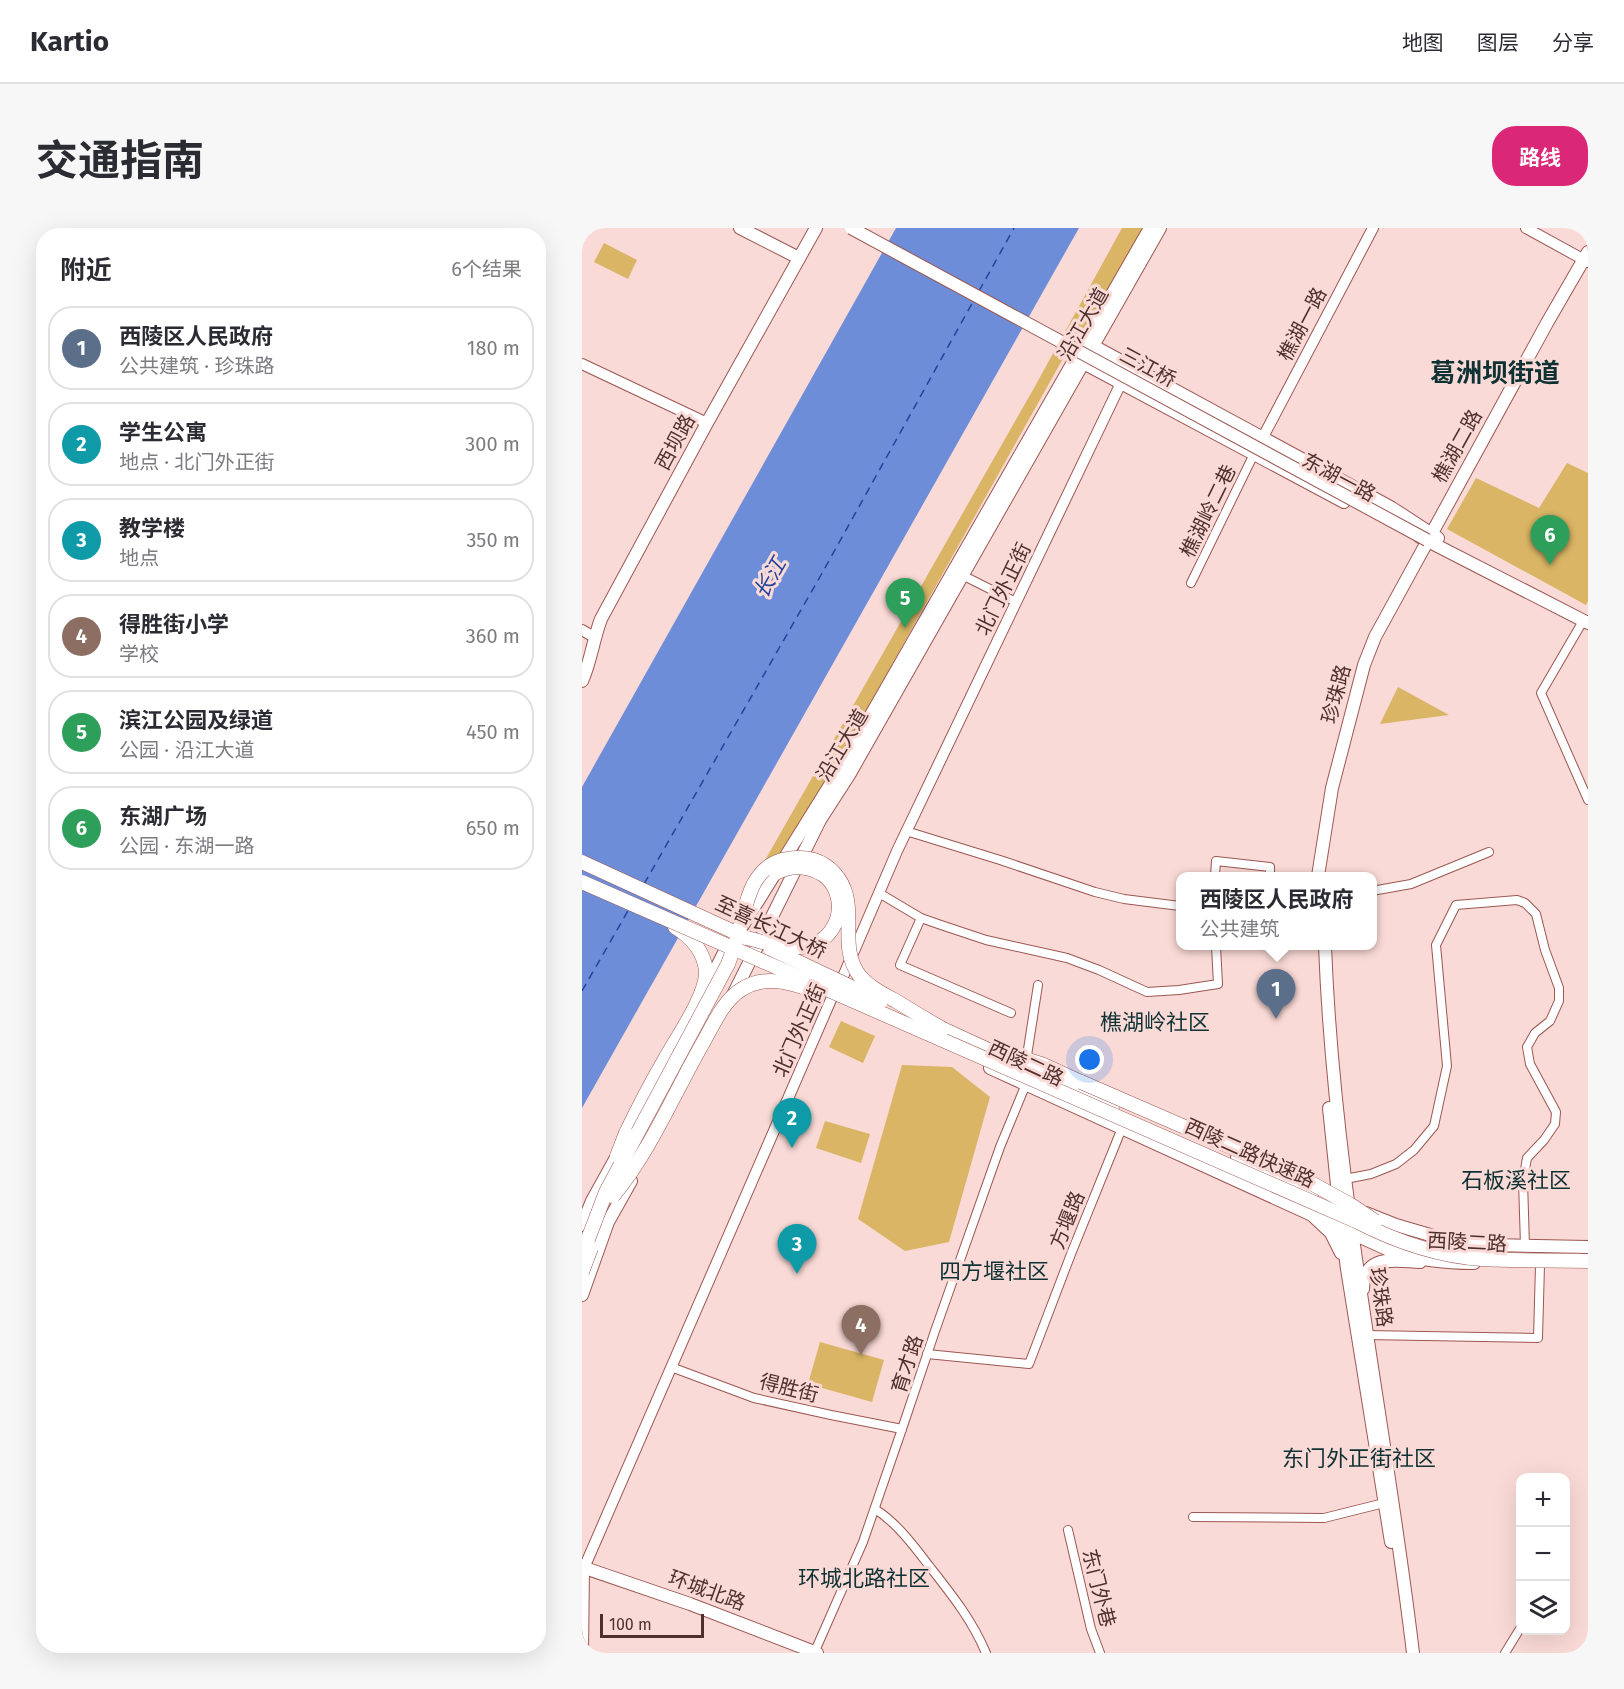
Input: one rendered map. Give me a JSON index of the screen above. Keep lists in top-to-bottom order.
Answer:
{
  "streets": {
    "highway": ["至喜长江大桥", "西陵二路快速路"],
    "main road": [
      "沿江大道",
      "三江桥",
      "西坝路",
      "樵湖二路",
      "东湖一路",
      "珍珠路",
      "西陵二路",
      "环城北路"
    ],
    "street": [
      "樵湖一路",
      "樵湖岭二巷",
      "北门外正街",
      "方堰路",
      "育才路",
      "得胜街",
      "东门外巷"
    ]
  },
  "crossings": [
    ["沿江大道", "东湖一路"],
    ["沿江大道", "至喜长江大桥"],
    ["沿江大道", "西陵二路"],
    ["三江桥", "樵湖二路"],
    ["三江桥", "东湖一路"],
    ["三江桥", "珍珠路"],
    ["樵湖二路", "东湖一路"],
    ["樵湖二路", "珍珠路"],
    ["东湖一路", "樵湖岭二巷"],
    ["东湖一路", "北门外正街"],
    ["东湖一路", "珍珠路"],
    ["北门外正街", "西陵二路"],
    ["北门外正街", "得胜街"],
    ["北门外正街", "环城北路"],
    ["珍珠路", "西陵二路"],
    ["至喜长江大桥", "西陵二路"],
    ["至喜长江大桥", "西陵二路快速路"],
    ["西陵二路", "西陵二路快速路"],
    ["西陵二路", "方堰路"],
    ["西陵二路", "育才路"],
    ["方堰路", "育才路"],
    ["育才路", "得胜街"],
    ["育才路", "环城北路"]
  ],
  "districts": [
    "葛洲坝街道",
    "樵湖岭社区",
    "石板溪社区",
    "四方堰社区",
    "东门外正街社区",
    "环城北路社区"
  ],
  "water": ["长江"],
  "scale_bar": "100 m",
  "page": {
    "header": "Kartio",
    "nav": ["地图", "图层", "分享"],
    "title": "交通指南",
    "buttons": "路线",
    "heading": ["附近", "6个结果"],
    "list": [
      {
        "mark": "1",
        "name": "西陵区人民政府",
        "note": "公共建筑 · 珍珠路",
        "value": "180 m"
      },
      {
        "mark": "2",
        "name": "学生公寓",
        "note": "地点 · 北门外正街",
        "value": "300 m"
      },
      {
        "mark": "3",
        "name": "教学楼",
        "note": "地点",
        "value": "350 m"
      },
      {
        "mark": "4",
        "name": "得胜街小学",
        "note": "学校",
        "value": "360 m"
      },
      {
        "mark": "5",
        "name": "滨江公园及绿道",
        "note": "公园 · 沿江大道",
        "value": "450 m"
      },
      {
        "mark": "6",
        "name": "东湖广场",
        "note": "公园 · 东湖一路",
        "value": "650 m"
      }
    ],
    "pins": [
      "6",
      "5",
      "1",
      "2",
      "3",
      "4"
    ],
    "popup": ["西陵区人民政府", "公共建筑"],
    "map_buttons": ["+", "−"],
    "scale": "100 m"
  }
}
